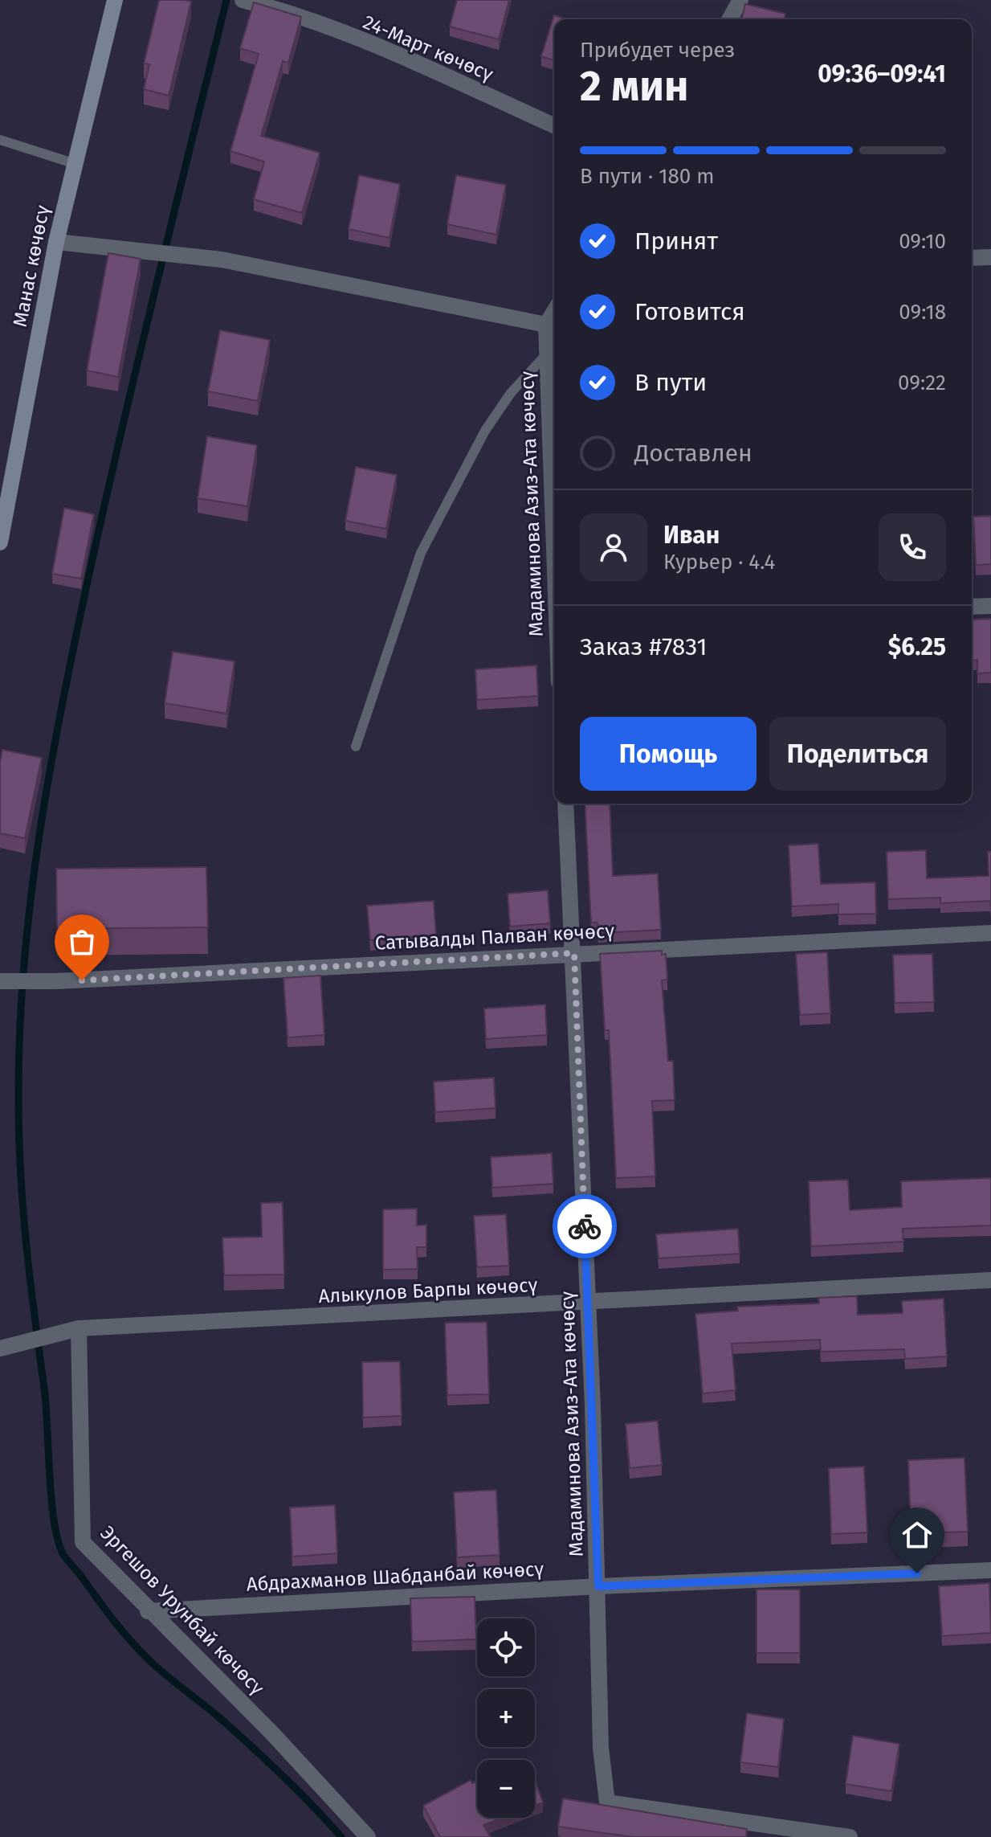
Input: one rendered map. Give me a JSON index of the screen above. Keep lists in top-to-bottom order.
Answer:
{
  "streets": {
    "main road": ["Манас көчөсү"],
    "street": [
      "24-Март көчөсү",
      "Мадаминова Азиз-Ата көчөсү",
      "Сатывалды Палван көчөсү",
      "Алыкулов Барпы көчөсү",
      "Абдрахманов Шабданбай көчөсү",
      "Эргешов Урунбай көчөсү"
    ]
  },
  "crossings": [
    ["Мадаминова Азиз-Ата көчөсү", "Сатывалды Палван көчөсү"],
    ["Мадаминова Азиз-Ата көчөсү", "Алыкулов Барпы көчөсү"],
    ["Мадаминова Азиз-Ата көчөсү", "Абдрахманов Шабданбай көчөсү"],
    ["Алыкулов Барпы көчөсү", "Эргешов Урунбай көчөсү"],
    ["Абдрахманов Шабданбай көчөсү", "Эргешов Урунбай көчөсү"]
  ],
  "page": {
    "heading": ["2 мин", "Прибудет через", "09:36–09:41"],
    "panel": [
      "Иван",
      "Курьер · 4.4",
      "Заказ #7831",
      "$6.25"
    ],
    "bar": "В пути · 180 m",
    "list": [
      ["Принят", "09:10"],
      ["Готовится", "09:18"],
      ["В пути", "09:22"],
      "Доставлен"
    ],
    "buttons": ["Помощь", "Поделиться"],
    "map_buttons": ["+", "−"]
  }
}
